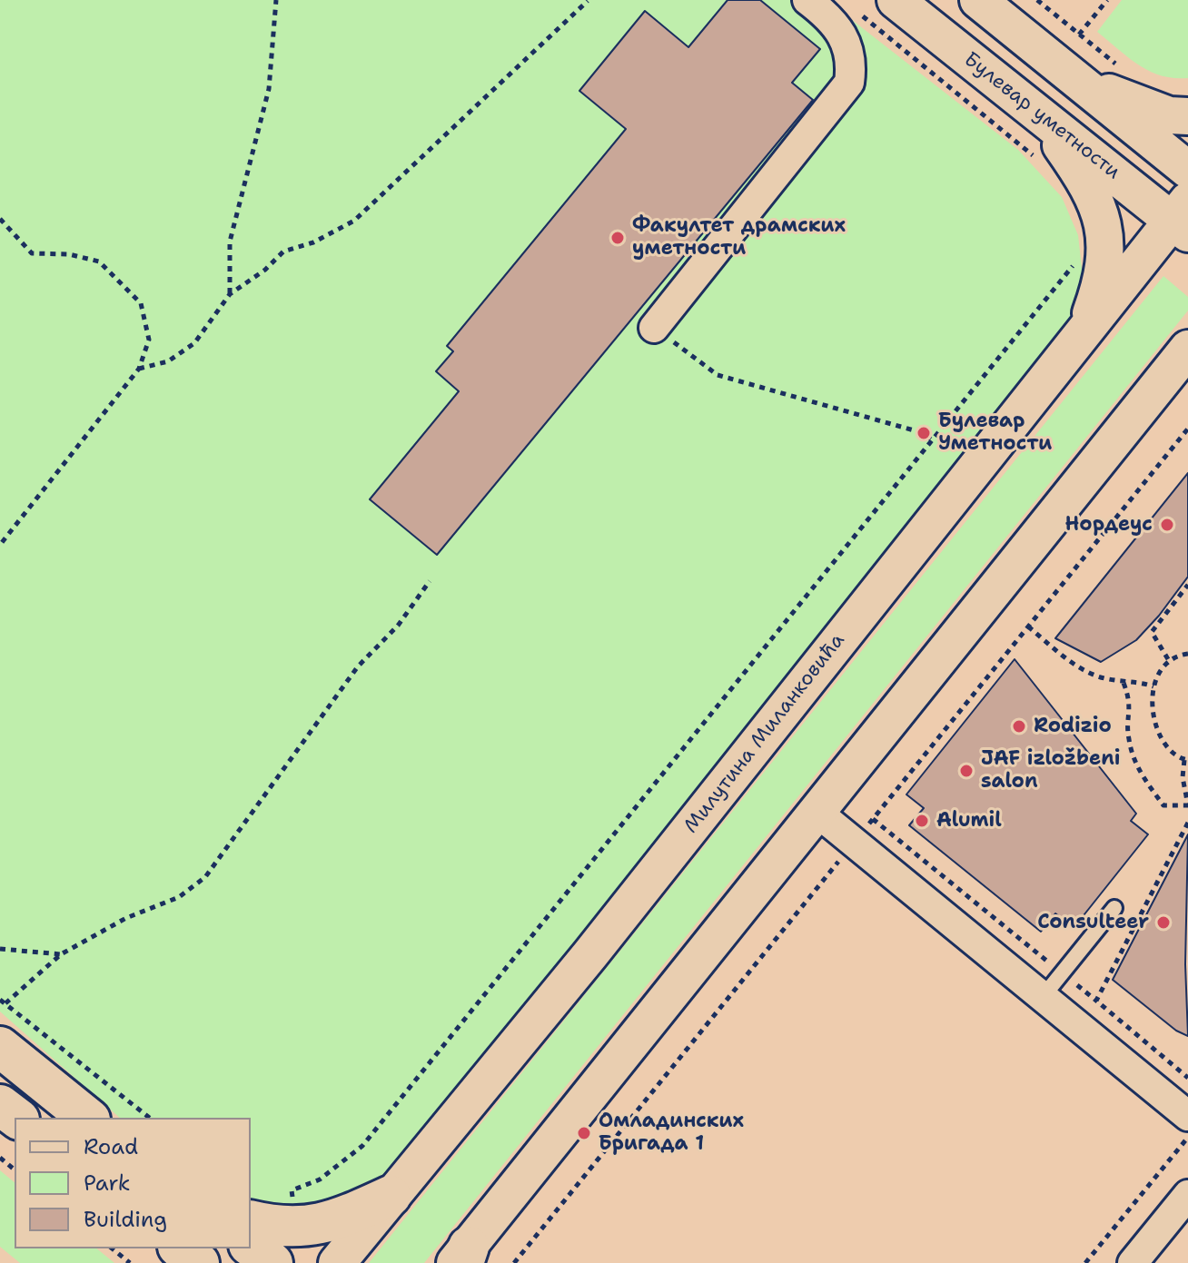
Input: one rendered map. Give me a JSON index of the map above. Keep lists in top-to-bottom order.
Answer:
{
  "streets": {
    "street": ["Булевар уметности", "Милутина Миланковића"]
  },
  "crossings": [
    ["Булевар уметности", "Милутина Миланковића"]
  ],
  "places": [
    "Факултет драмских уметности",
    "Булевар Уметности",
    "Нордеус",
    "Rodizio",
    "JAF izložbeni salon",
    "Alumil",
    "Consulteer",
    "Омладинских Бригада 1"
  ],
  "legend": ["Road", "Park", "Building"]
}
